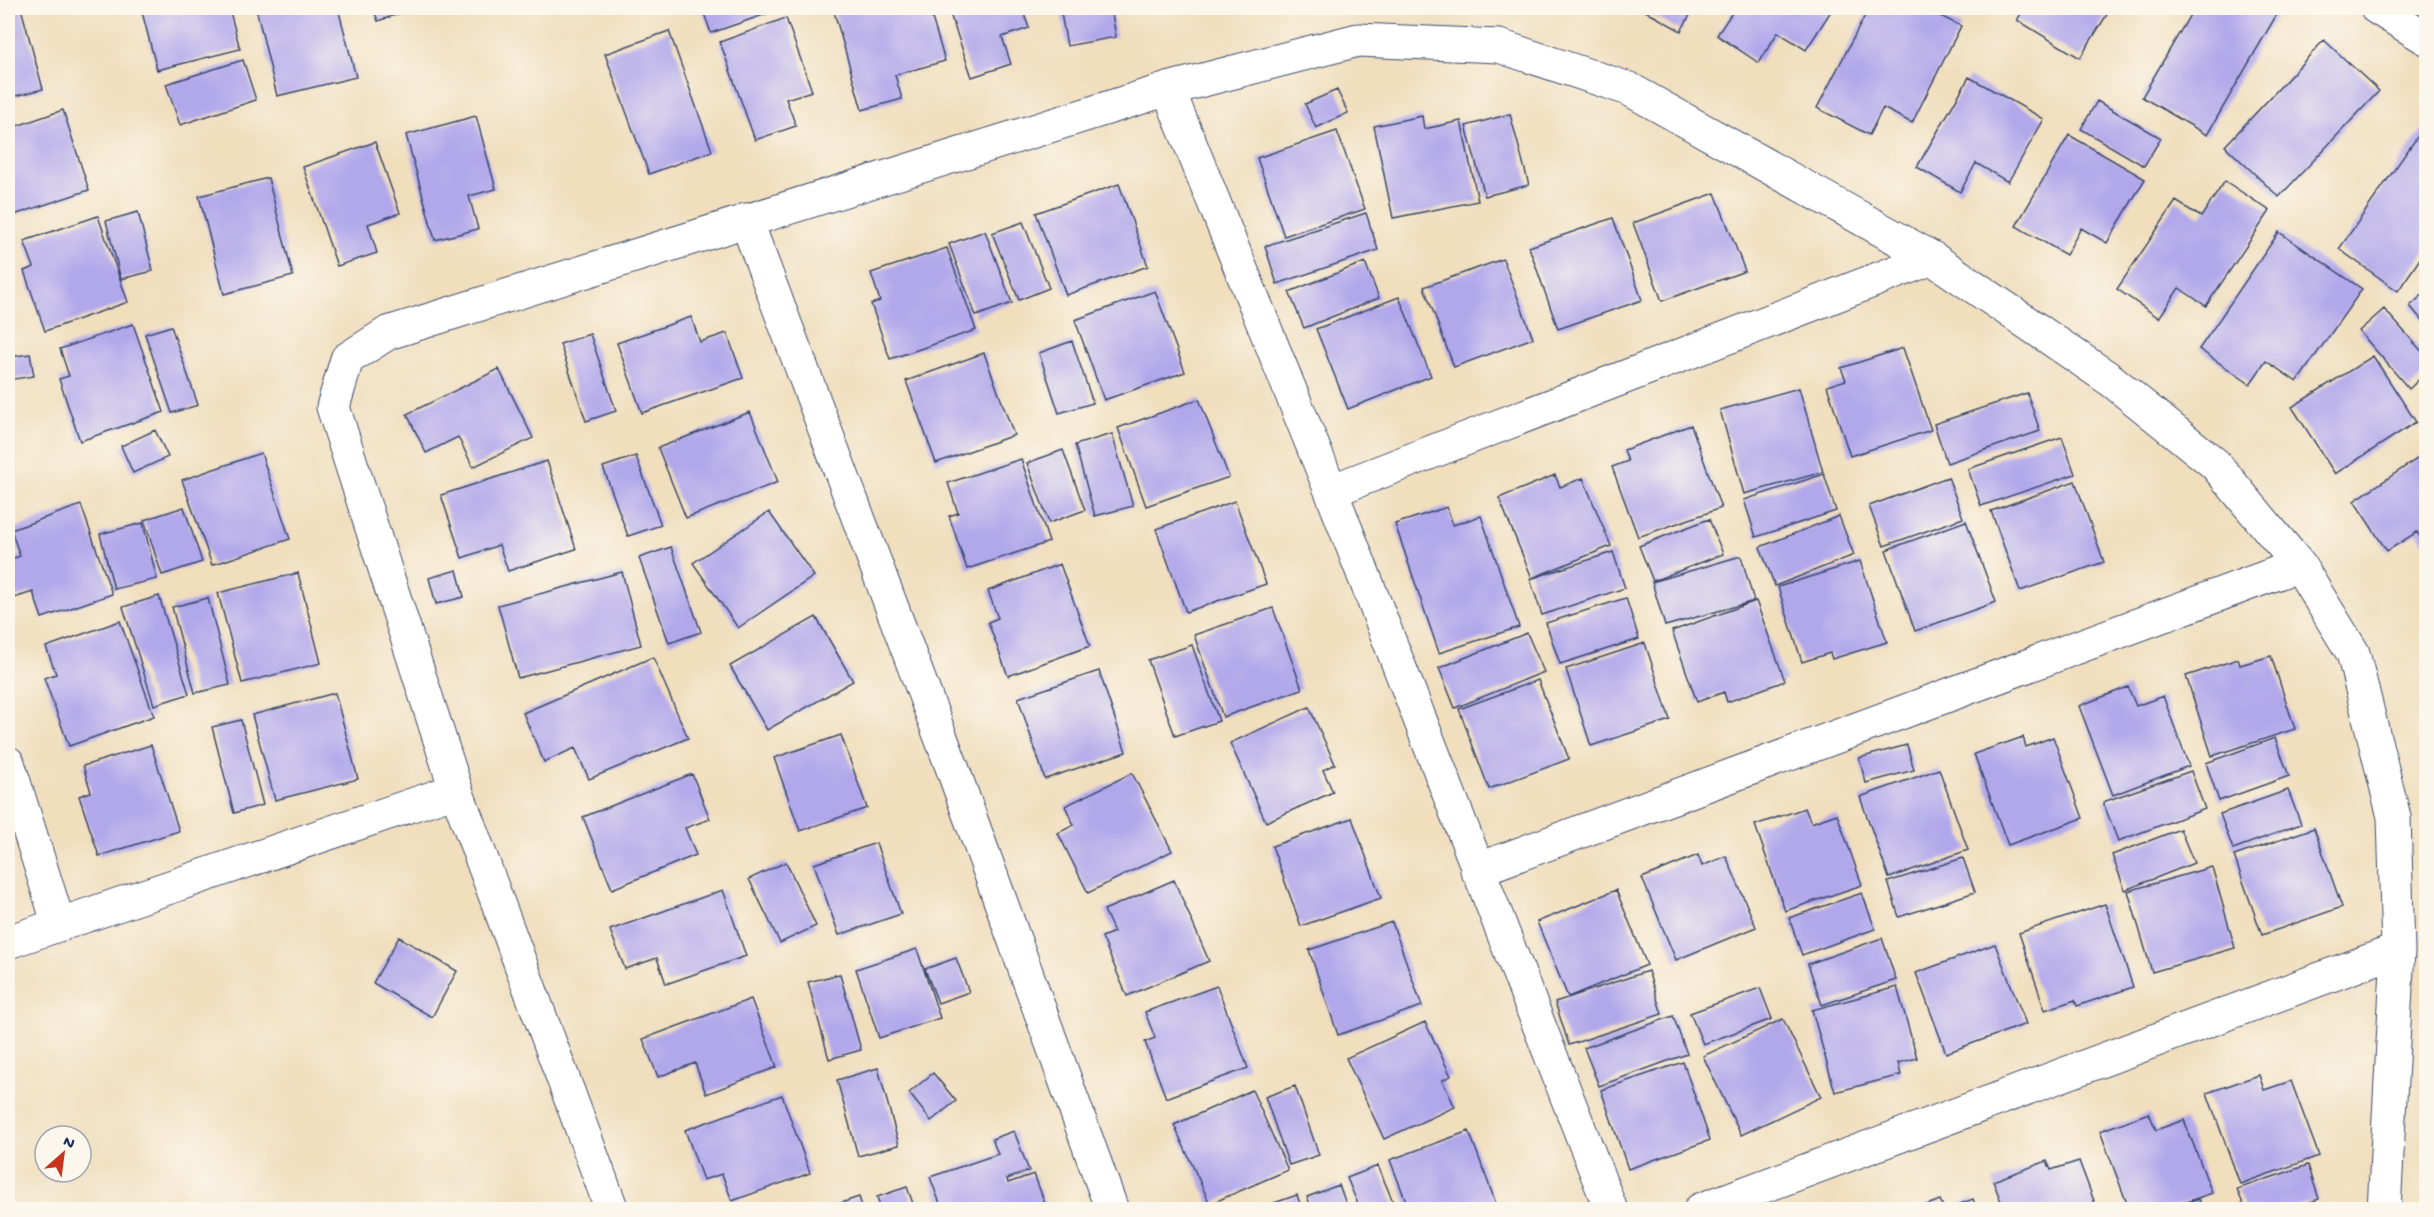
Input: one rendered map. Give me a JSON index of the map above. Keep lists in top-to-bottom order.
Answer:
{
  "north": "top right"
}
